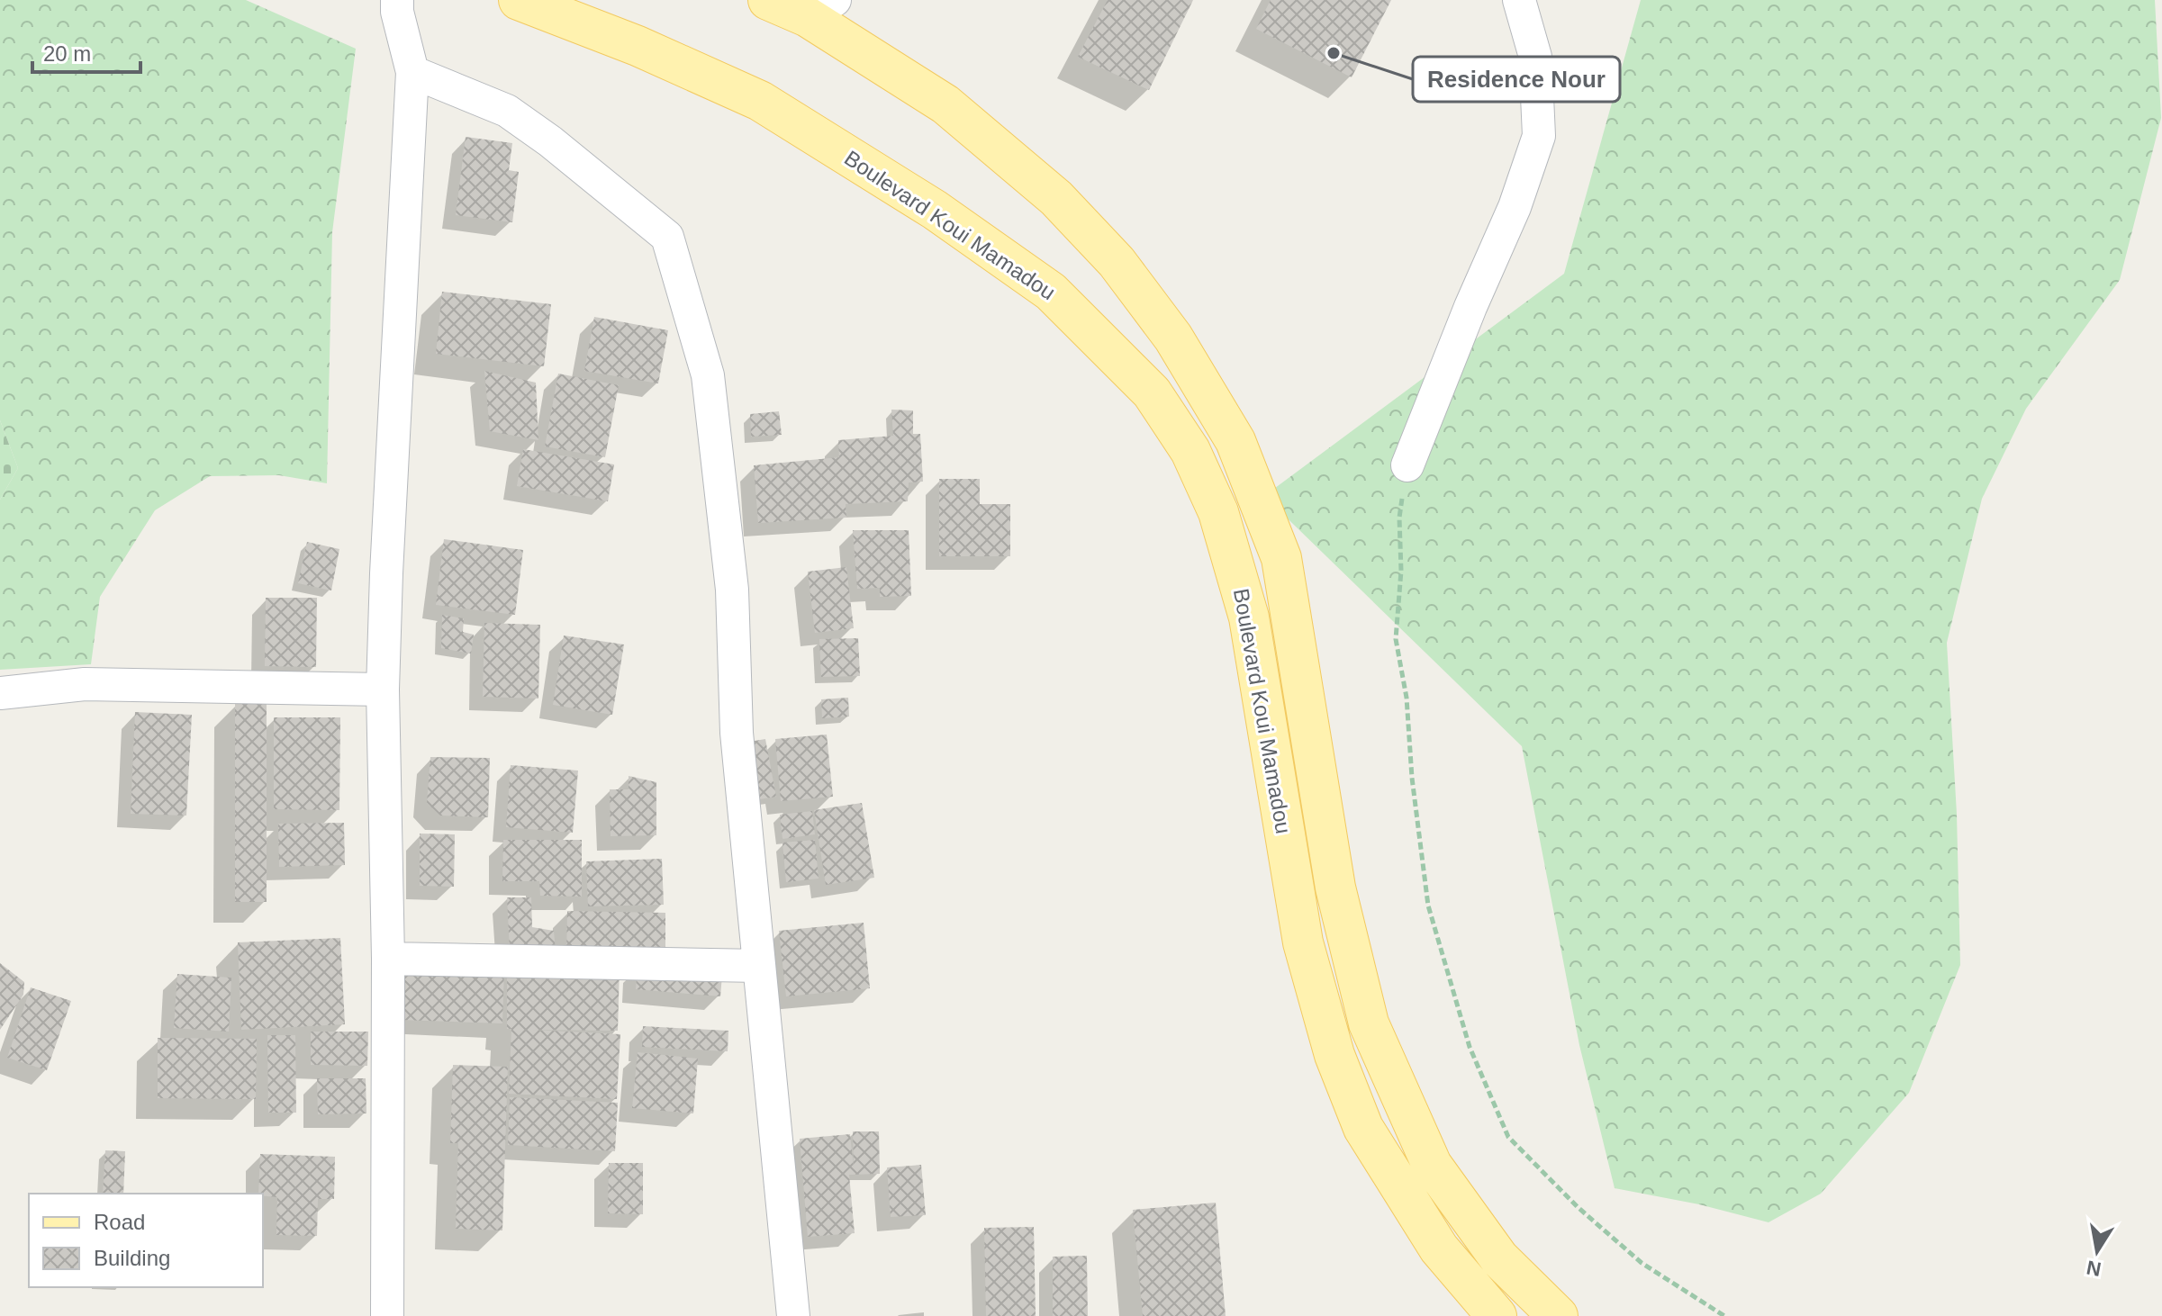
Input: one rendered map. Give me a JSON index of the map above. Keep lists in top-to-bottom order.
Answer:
{
  "streets": {
    "main road": ["Boulevard Koui Mamadou"]
  },
  "places": ["Residence Nour"],
  "legend": ["Road", "Building"],
  "scale_bar": "20 m",
  "north": "bottom"
}
